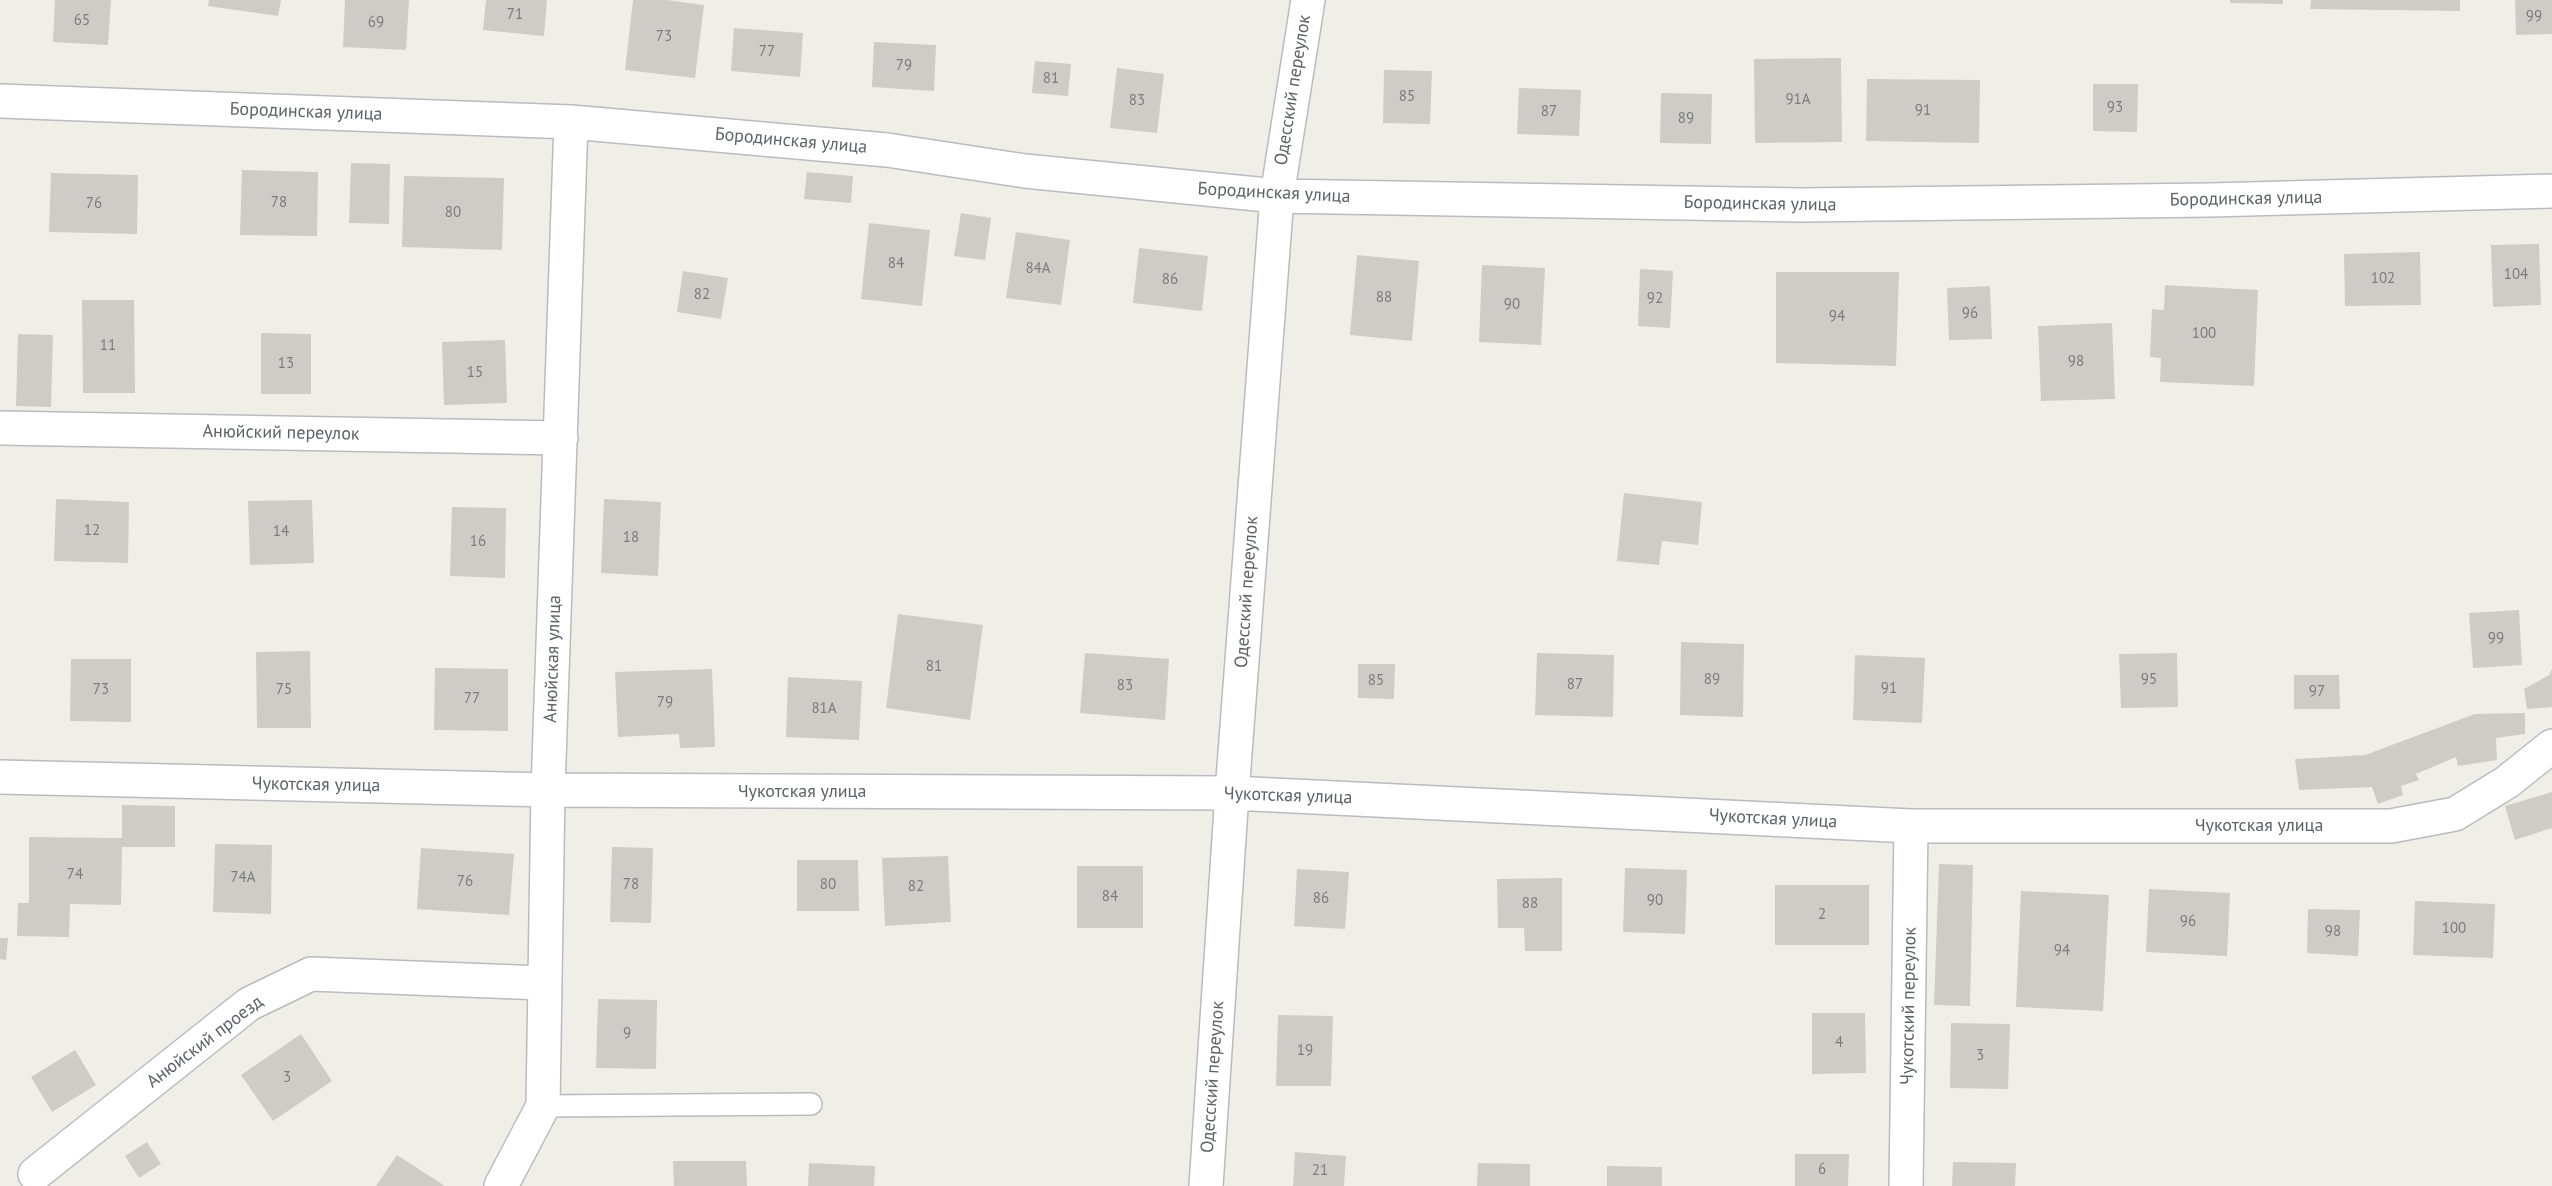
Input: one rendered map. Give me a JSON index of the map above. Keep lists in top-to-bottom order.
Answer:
{
  "streets": {
    "street": [
      "Одесский переулок",
      "Бородинская улица",
      "Анюйский переулок",
      "Анюйская улица",
      "Чукотская улица",
      "Чукотский переулок",
      "Анюйский проезд"
    ]
  },
  "crossings": [
    ["Одесский переулок", "Бородинская улица"],
    ["Одесский переулок", "Чукотская улица"],
    ["Бородинская улица", "Анюйская улица"],
    ["Анюйский переулок", "Анюйская улица"],
    ["Анюйская улица", "Чукотская улица"],
    ["Анюйская улица", "Анюйский проезд"],
    ["Чукотская улица", "Чукотский переулок"]
  ],
  "house_numbers": [
    "71",
    "99",
    "65",
    "69",
    "73",
    "77",
    "79",
    "81",
    "85",
    "91А",
    "83",
    "93",
    "91",
    "87",
    "89",
    "78",
    "76",
    "80",
    "84",
    "84А",
    "104",
    "102",
    "86",
    "82",
    "88",
    "92",
    "90",
    "96",
    "94",
    "100",
    "11",
    "98",
    "13",
    "15",
    "12",
    "14",
    "18",
    "16",
    "99",
    "81",
    "89",
    "95",
    "85",
    "87",
    "83",
    "91",
    "73",
    "75",
    "97",
    "77",
    "79",
    "81А",
    "74",
    "74А",
    "76",
    "78",
    "80",
    "82",
    "84",
    "86",
    "90",
    "88",
    "2",
    "96",
    "100",
    "98",
    "94",
    "9",
    "4",
    "19",
    "3",
    "3",
    "6",
    "21"
  ]
}
